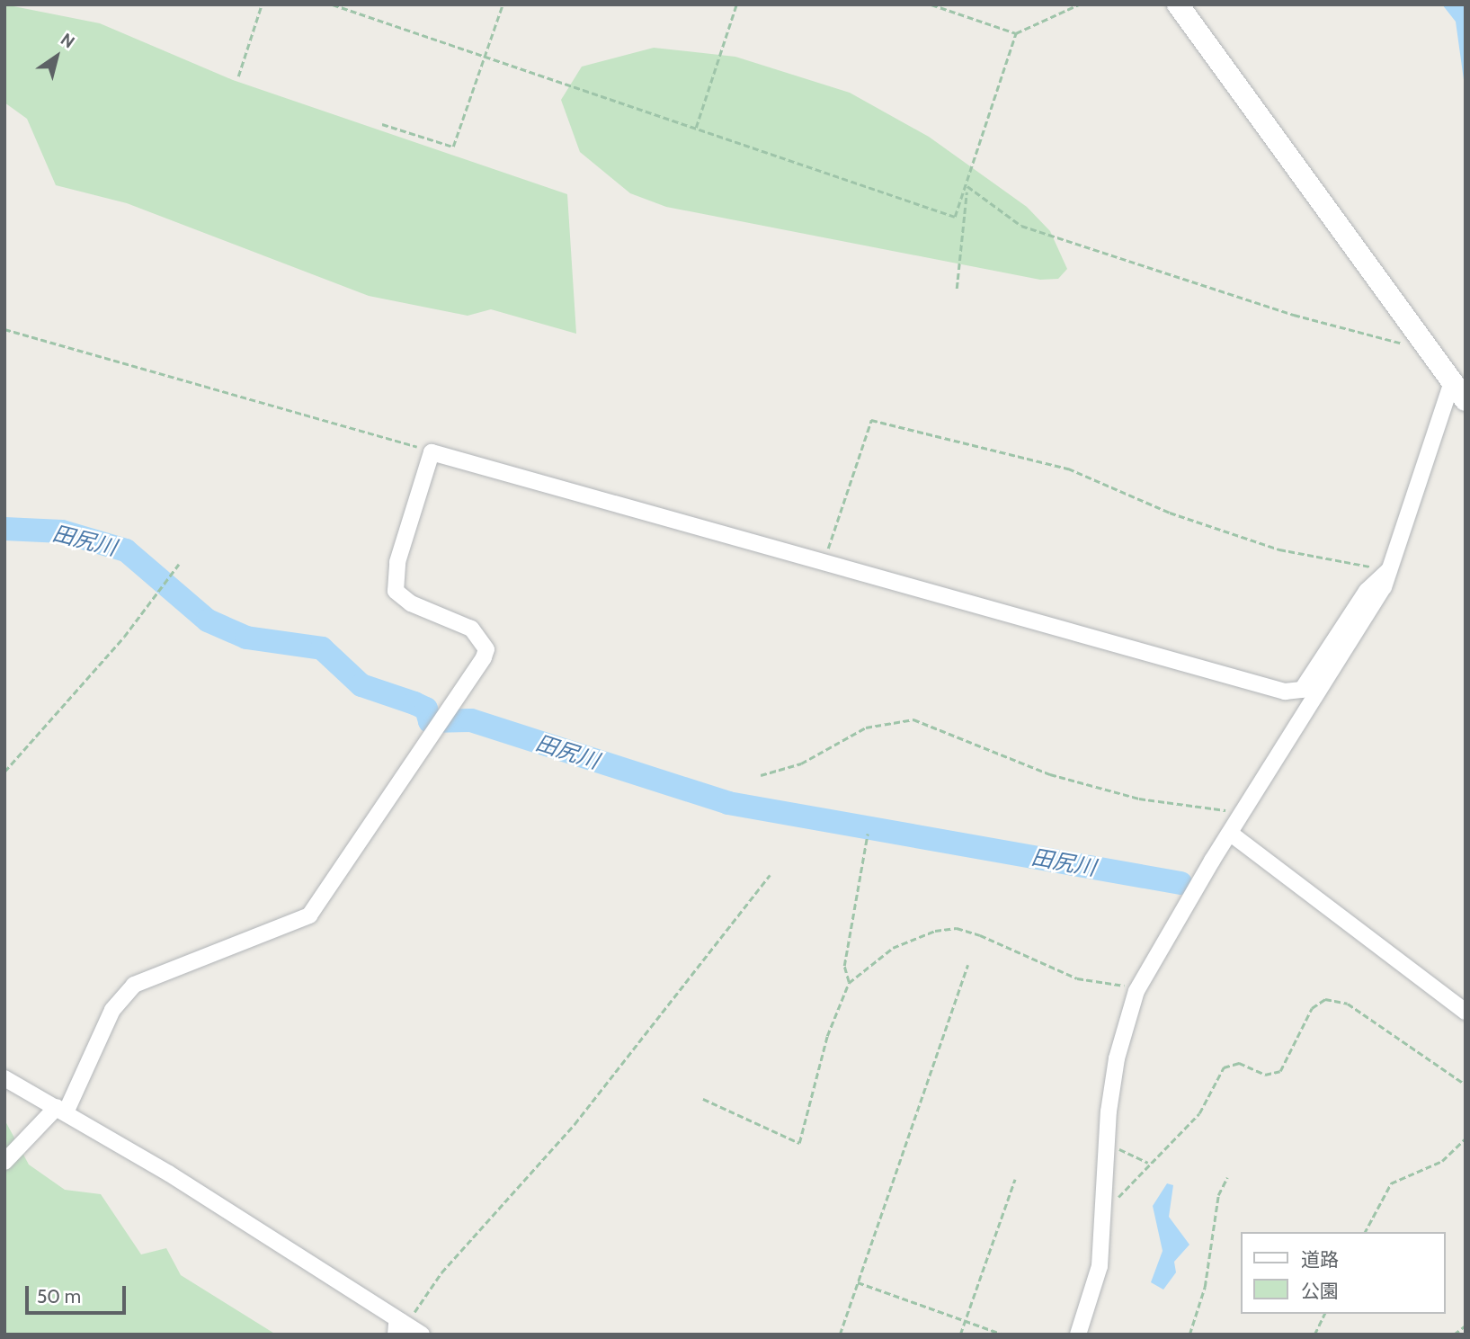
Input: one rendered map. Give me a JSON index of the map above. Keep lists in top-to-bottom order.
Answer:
{
  "water": ["田尻川"],
  "legend": ["道路", "公園"],
  "scale_bar": "50 m",
  "north": "top right"
}
